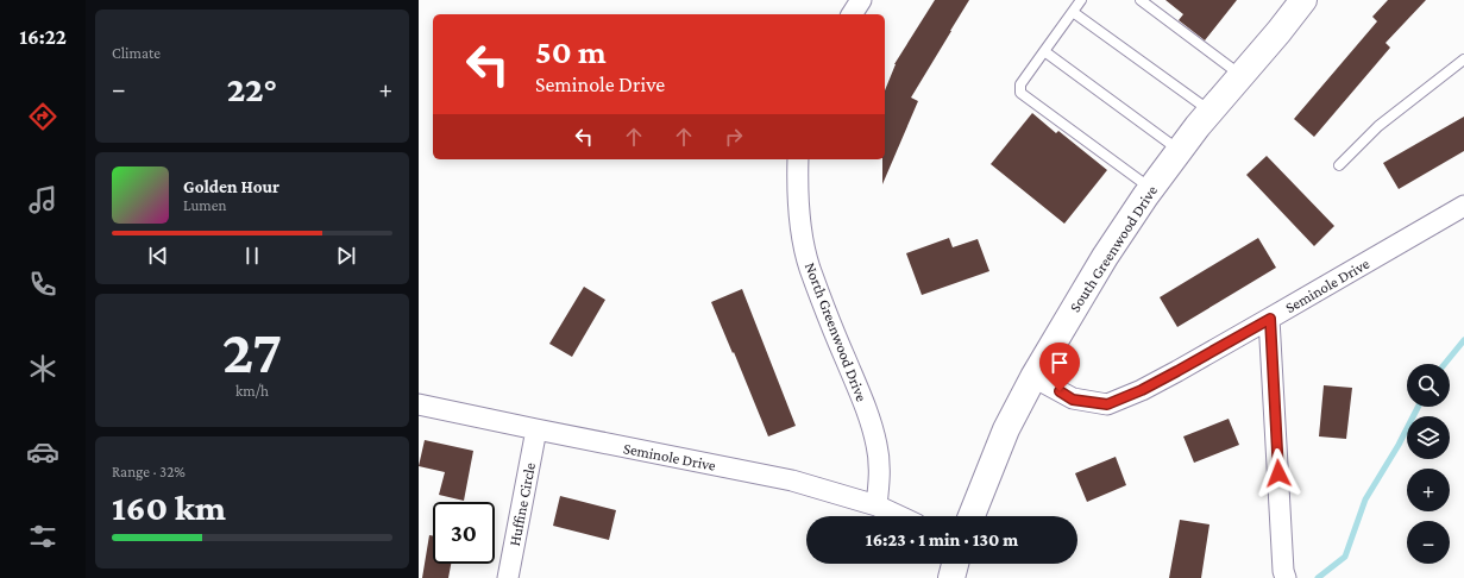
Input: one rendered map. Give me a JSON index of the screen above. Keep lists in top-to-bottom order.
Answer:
{
  "streets": {
    "street": [
      "South Greenwood Drive",
      "Seminole Drive",
      "North Greenwood Drive",
      "Huffine Circle"
    ]
  },
  "crossings": [
    ["South Greenwood Drive", "Seminole Drive"],
    ["Seminole Drive", "North Greenwood Drive"],
    ["Seminole Drive", "Huffine Circle"]
  ],
  "page": {
    "tabs": "16:22",
    "tile": [
      "Climate",
      ["27", "km/h"],
      ["Range · 32%", "160 km"]
    ],
    "turn": ["50 m", "Seminole Drive"],
    "heat": ["−", "22°", "+"],
    "song": ["Golden Hour", "Lumen"],
    "map_buttons": ["+", "−"],
    "limit": "30",
    "trip": "16:23 · 1 min · 130 m"
  }
}
